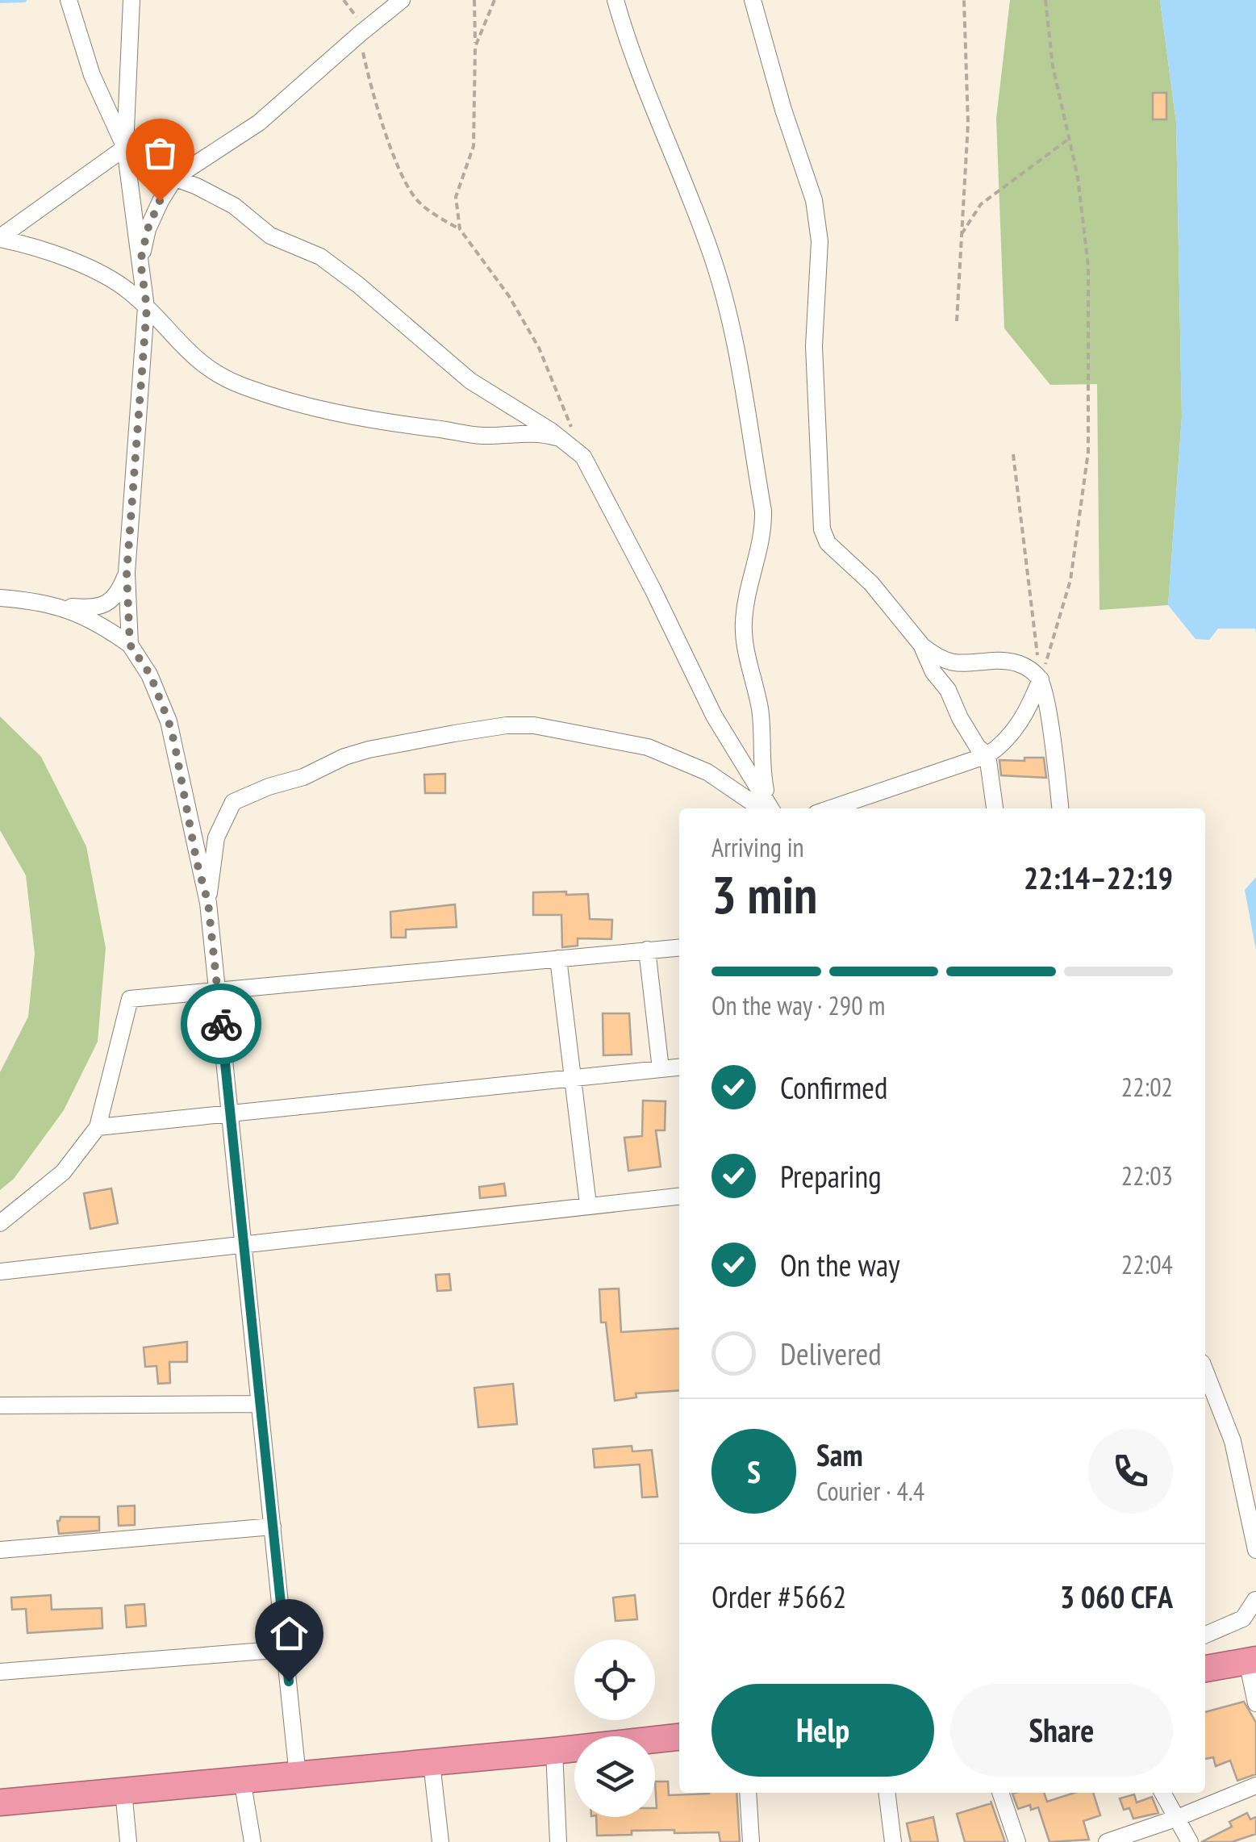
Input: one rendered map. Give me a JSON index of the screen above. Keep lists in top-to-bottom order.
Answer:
{
  "page": {
    "heading": ["3 min", "Arriving in", "22:14–22:19"],
    "panel": [
      "Sam",
      "Courier · 4.4",
      "Order #5662",
      "3 060 CFA"
    ],
    "bar": "On the way · 290 m",
    "list": [
      ["Confirmed", "22:02"],
      ["Preparing", "22:03"],
      ["On the way", "22:04"],
      "Delivered"
    ],
    "round": "S",
    "buttons": ["Help", "Share"]
  }
}
